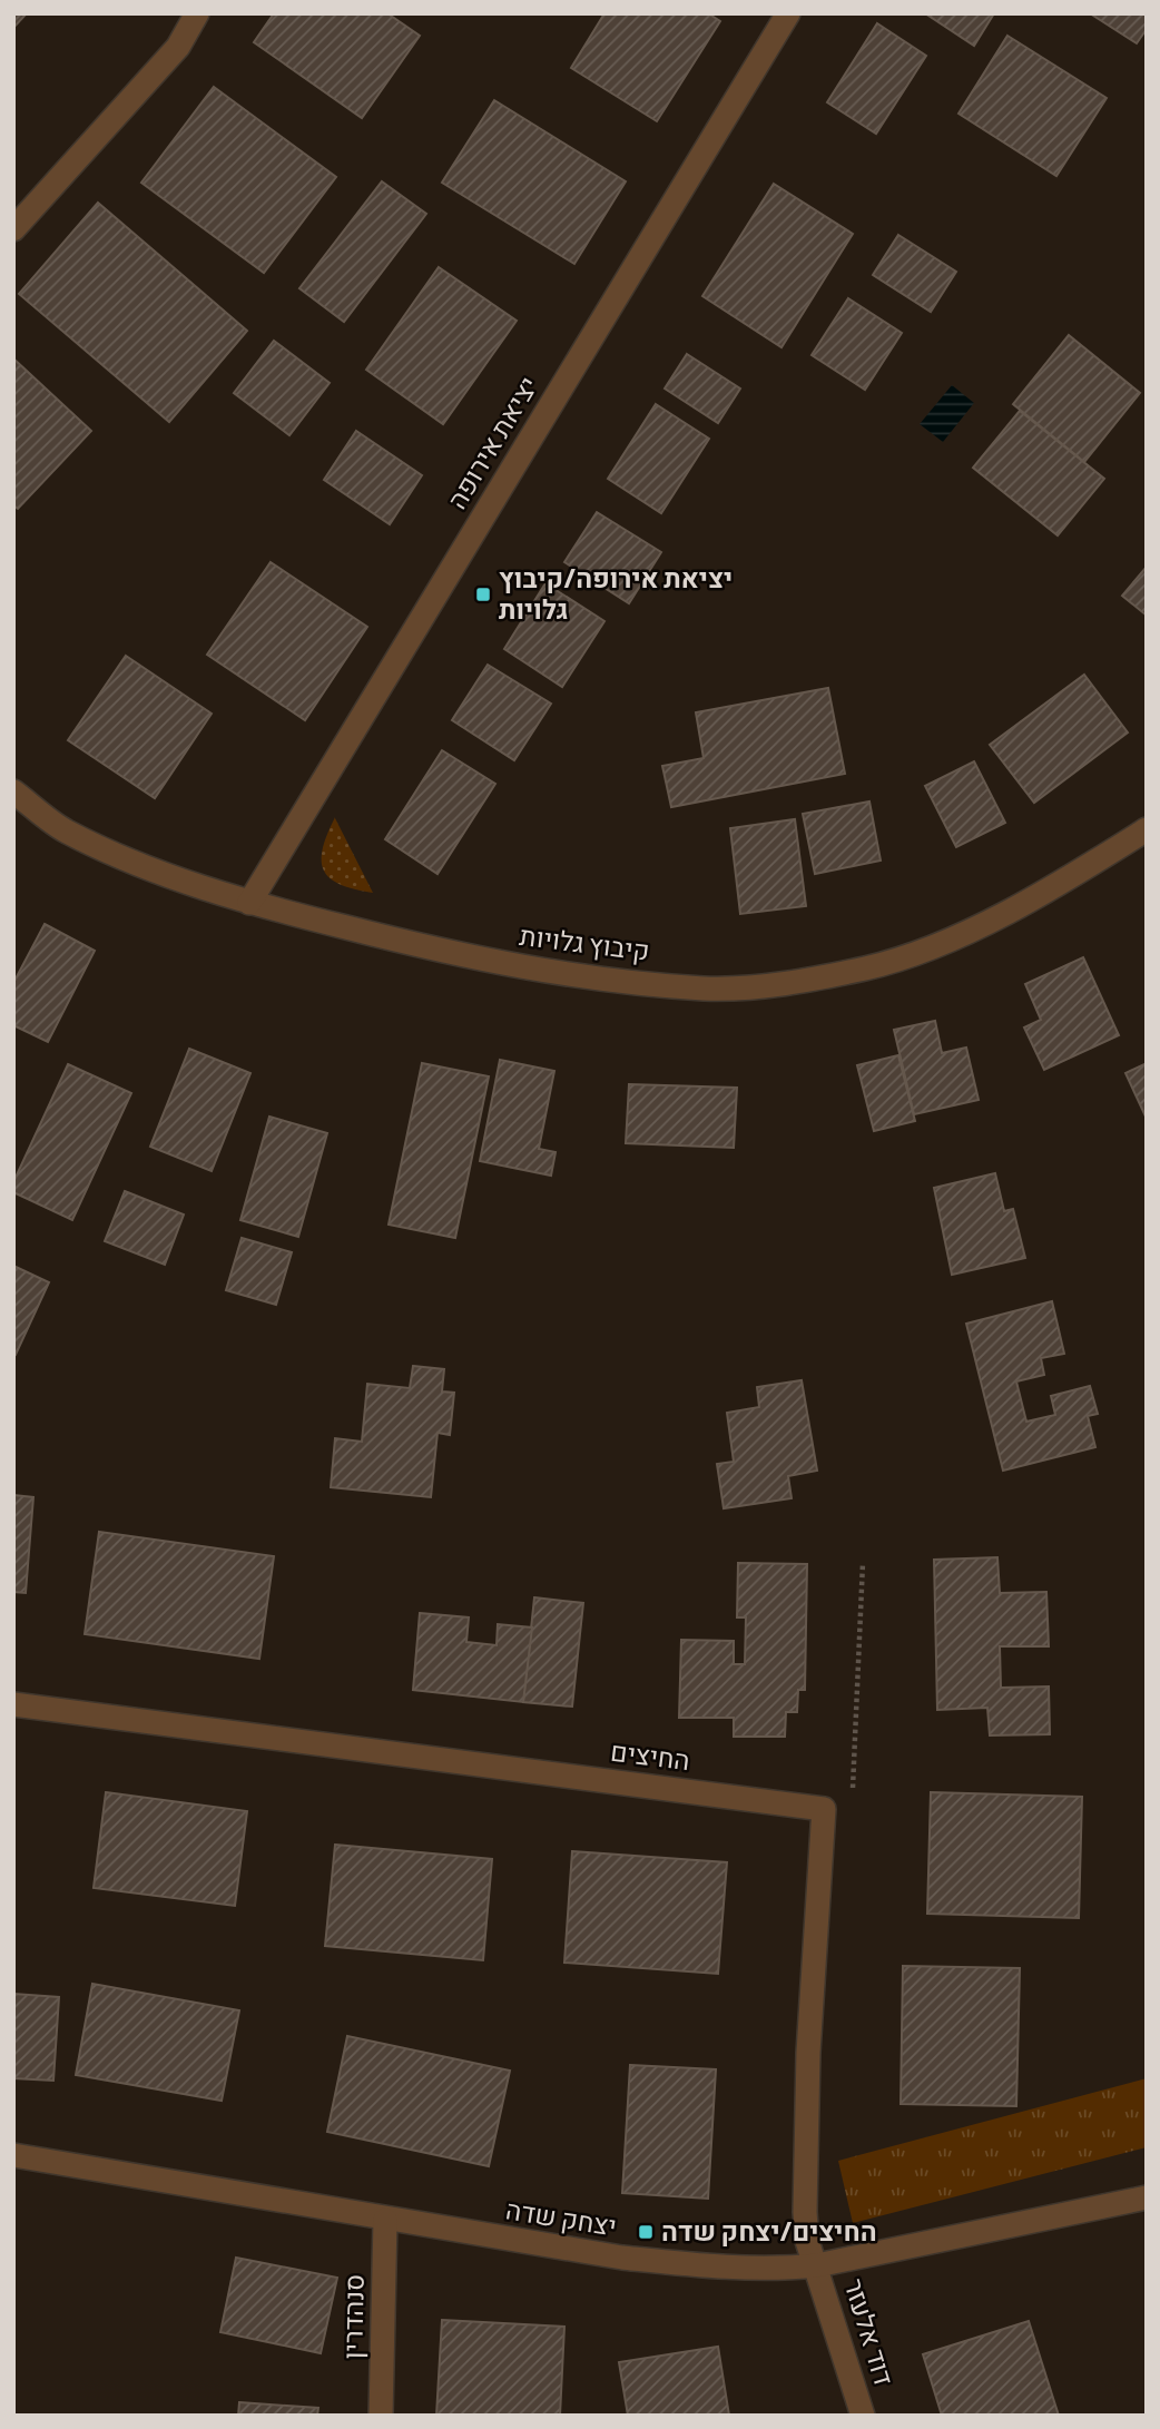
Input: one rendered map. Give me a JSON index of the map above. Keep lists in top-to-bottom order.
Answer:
{
  "streets": {
    "street": [
      "יציאת אירופה",
      "קיבוץ גלויות",
      "החיצים",
      "יצחק שדה",
      "סנהדרין",
      "דוד אלעזר"
    ]
  },
  "crossings": [
    ["יציאת אירופה", "קיבוץ גלויות"],
    ["יצחק שדה", "סנהדרין"],
    ["יצחק שדה", "דוד אלעזר"]
  ],
  "places": {
    "transit": ["יציאת אירופה/קיבוץ גלויות", "החיצים/יצחק שדה"]
  }
}
